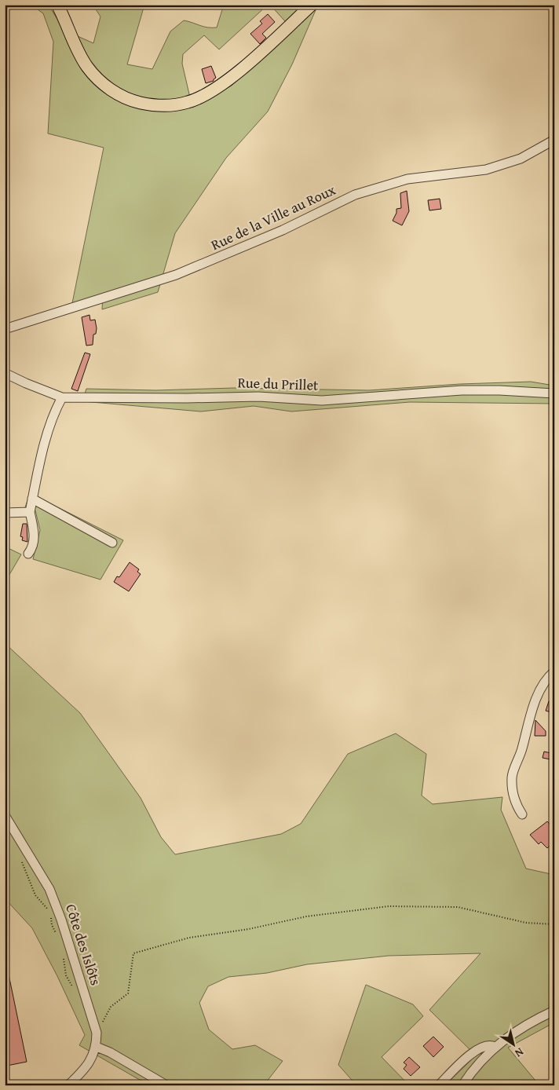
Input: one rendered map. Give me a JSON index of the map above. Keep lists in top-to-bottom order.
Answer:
{
  "streets": {
    "street": ["Rue de la Ville au Roux", "Rue du Prillet", "Côte des Islôts"]
  },
  "north": "bottom right"
}
